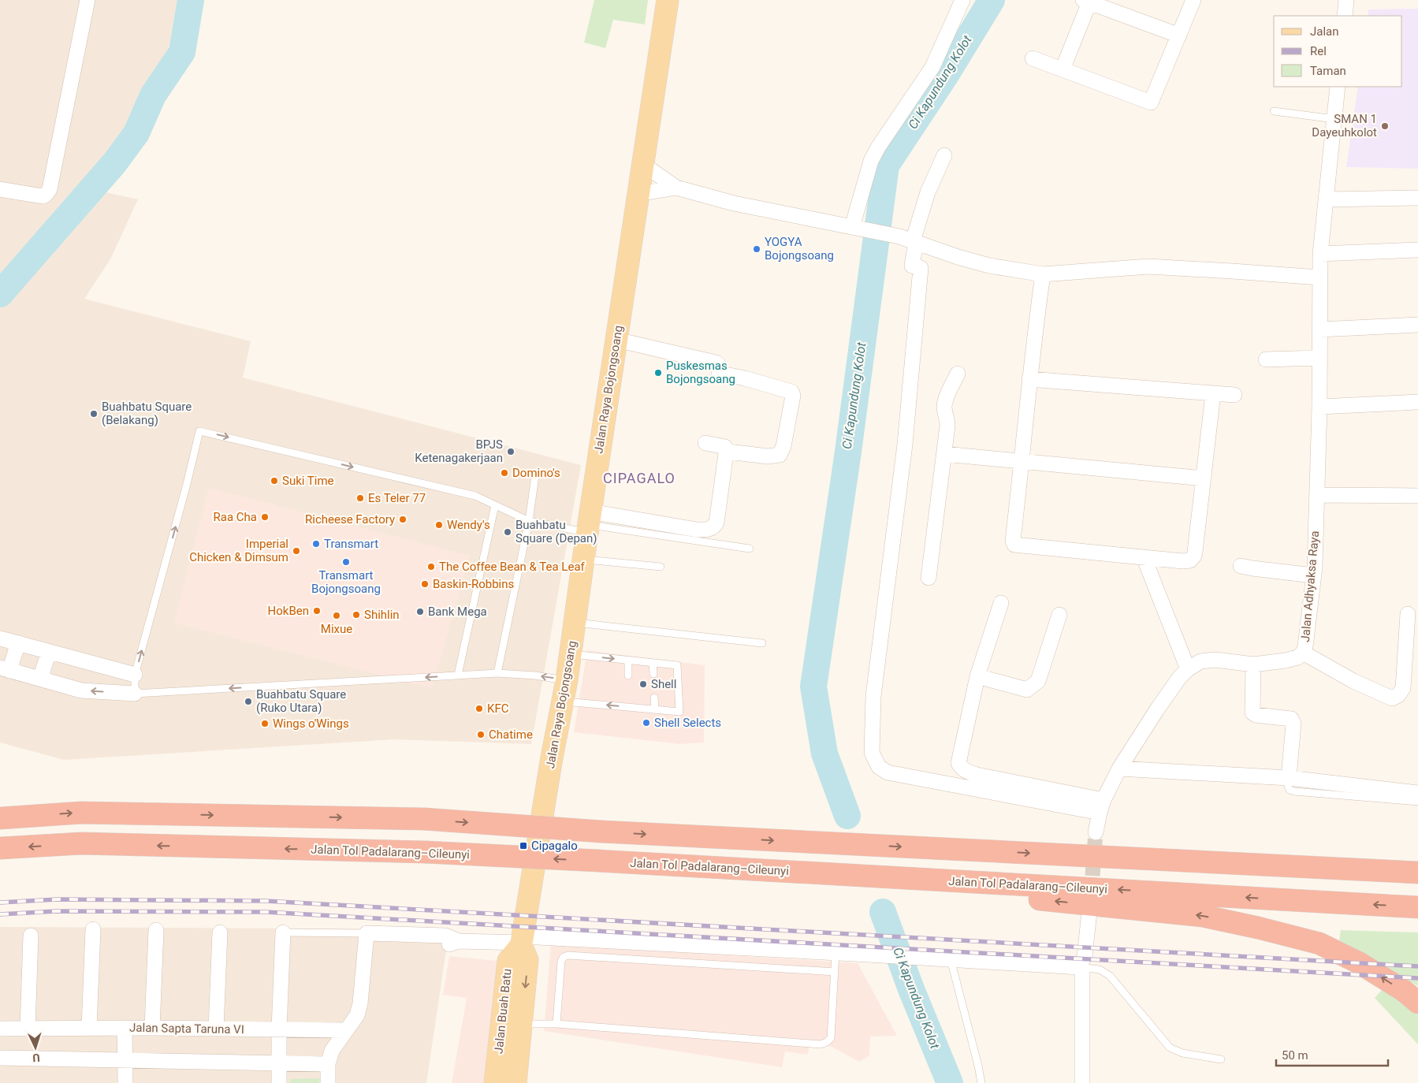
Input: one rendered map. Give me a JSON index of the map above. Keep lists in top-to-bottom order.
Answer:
{
  "streets": {
    "highway": ["Jalan Tol Padalarang–Cileunyi"],
    "main road": ["Jalan Raya Bojongsoang", "Jalan Buah Batu"],
    "street": ["Jalan Adhyaksa Raya", "Jalan Sapta Taruna VI"]
  },
  "crossings": [
    ["Jalan Raya Bojongsoang", "Jalan Buah Batu"]
  ],
  "districts": ["CIPAGALO"],
  "water": ["Ci Kapundung Kolot"],
  "places": {
    "other": [
      "SMAN 1 Dayeuhkolot",
      "YOGYA Bojongsoang",
      "Puskesmas Bojongsoang",
      "Buahbatu Square (Belakang)",
      "BPJS Ketenagakerjaan",
      "Domino's",
      "Suki Time",
      "Es Teler 77",
      "Raa Cha",
      "Richeese Factory",
      "Wendy's",
      "Buahbatu Square (Depan)",
      "Transmart",
      "Imperial Chicken & Dimsum",
      "Transmart Bojongsoang",
      "The Coffee Bean & Tea Leaf",
      "Baskin-Robbins",
      "HokBen",
      "Bank Mega",
      "Shihlin",
      "Mixue",
      "Shell",
      "Buahbatu Square (Ruko Utara)",
      "KFC",
      "Shell Selects",
      "Wings o'Wings",
      "Chatime"
    ],
    "transit": ["Cipagalo"]
  },
  "legend": ["Jalan", "Rel", "Taman"],
  "scale_bar": "50 m",
  "north": "bottom"
}
